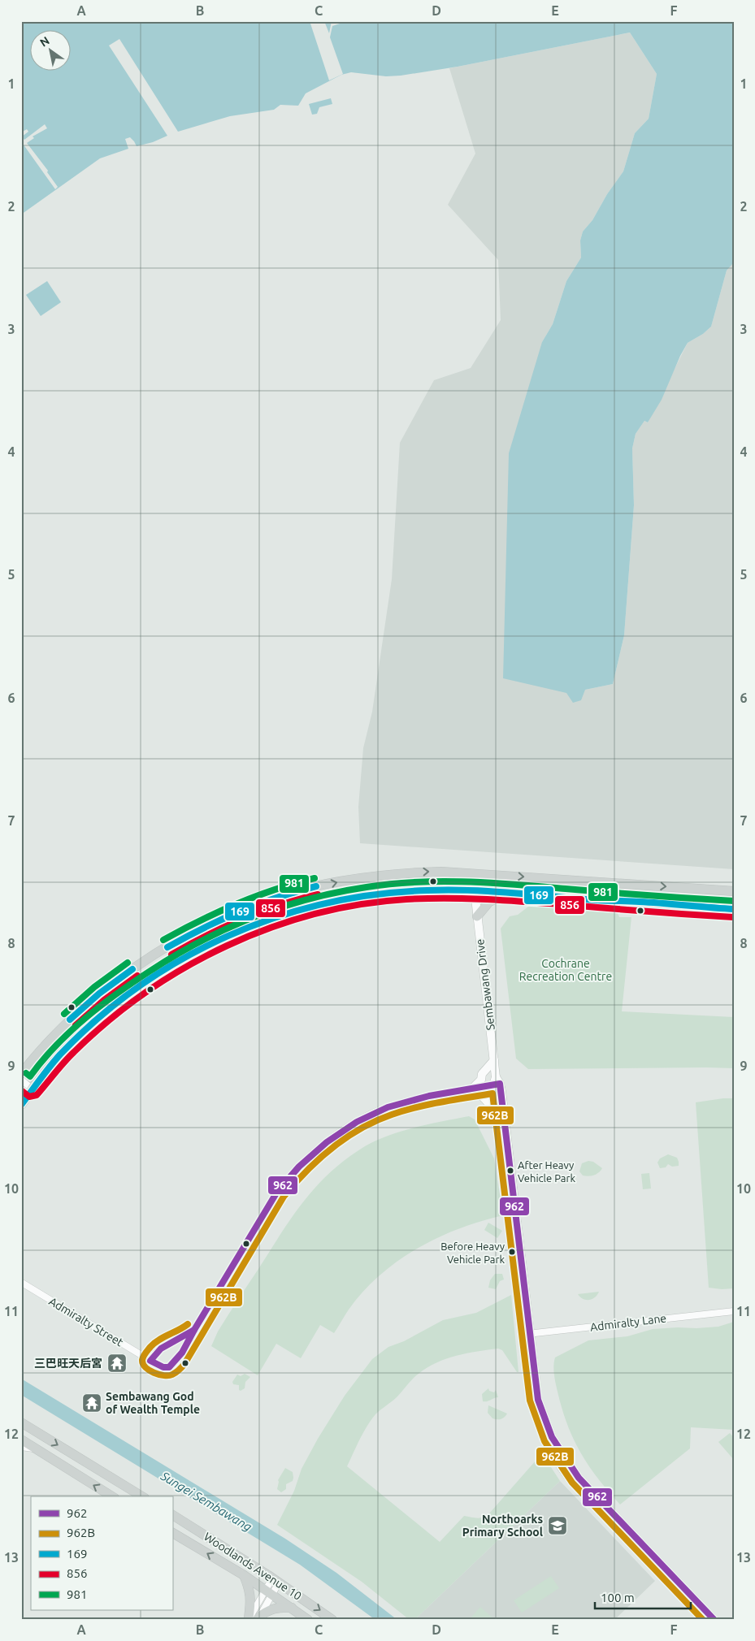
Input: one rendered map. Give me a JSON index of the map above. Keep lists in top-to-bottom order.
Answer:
{
  "streets": {
    "main road": ["Sembawang Drive", "Woodlands Avenue 10"],
    "street": ["Admiralty Street", "Admiralty Lane"]
  },
  "crossings": [
    ["Sembawang Drive", "Admiralty Street"],
    ["Sembawang Drive", "Admiralty Lane"]
  ],
  "water": ["Sungei Sembawang"],
  "parks": ["Cochrane Recreation Centre"],
  "places": {
    "other": ["After Heavy Vehicle Park", "Before Heavy Vehicle Park"],
    "temple": ["三巴旺天后宮", "Sembawang God of Wealth Temple"],
    "school or university": ["Northoarks Primary School"]
  },
  "lines": [
    "transit line 981",
    "transit line 169",
    "transit line 856",
    "transit line 962",
    "transit line 962B"
  ],
  "legend": [
    "962",
    "962B",
    "169",
    "856",
    "981"
  ],
  "scale_bar": "100 m",
  "north": "top left",
  "grid": {
    "columns": [
      "A",
      "B",
      "C",
      "D",
      "E",
      "F"
    ],
    "rows": [
      "1",
      "2",
      "3",
      "4",
      "5",
      "6",
      "7",
      "8",
      "9",
      "10",
      "11",
      "12",
      "13"
    ]
  }
}
